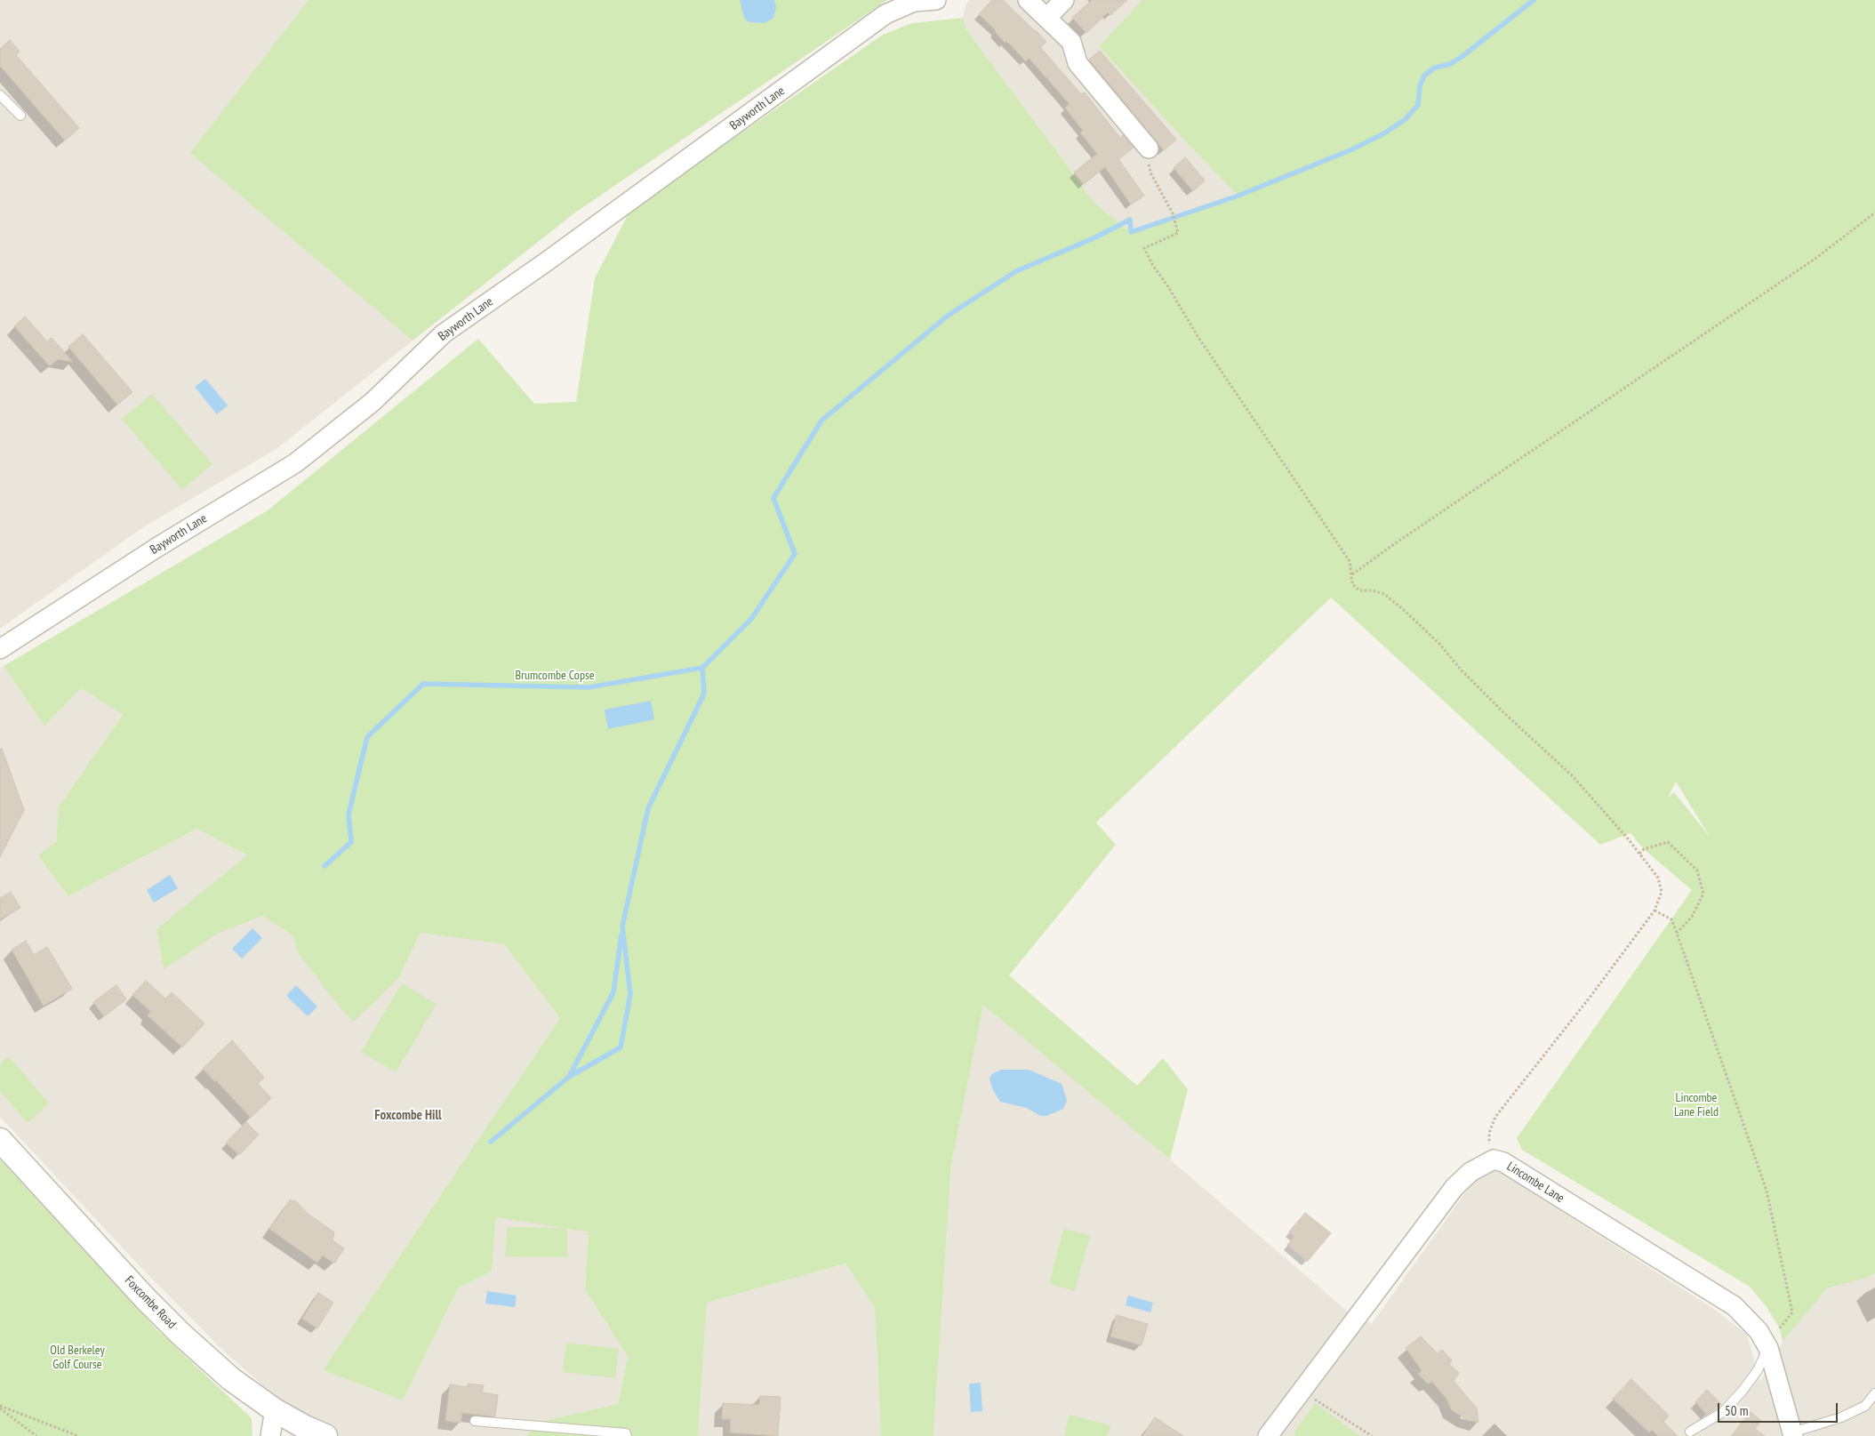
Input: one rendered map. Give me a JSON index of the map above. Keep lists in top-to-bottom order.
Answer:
{
  "streets": {
    "street": ["Bayworth Lane", "Lincombe Lane", "Foxcombe Road"]
  },
  "districts": ["Foxcombe Hill"],
  "parks": ["Brumcombe Copse", "Lincombe Lane Field", "Old Berkeley Golf Course"],
  "scale_bar": "50 m"
}
